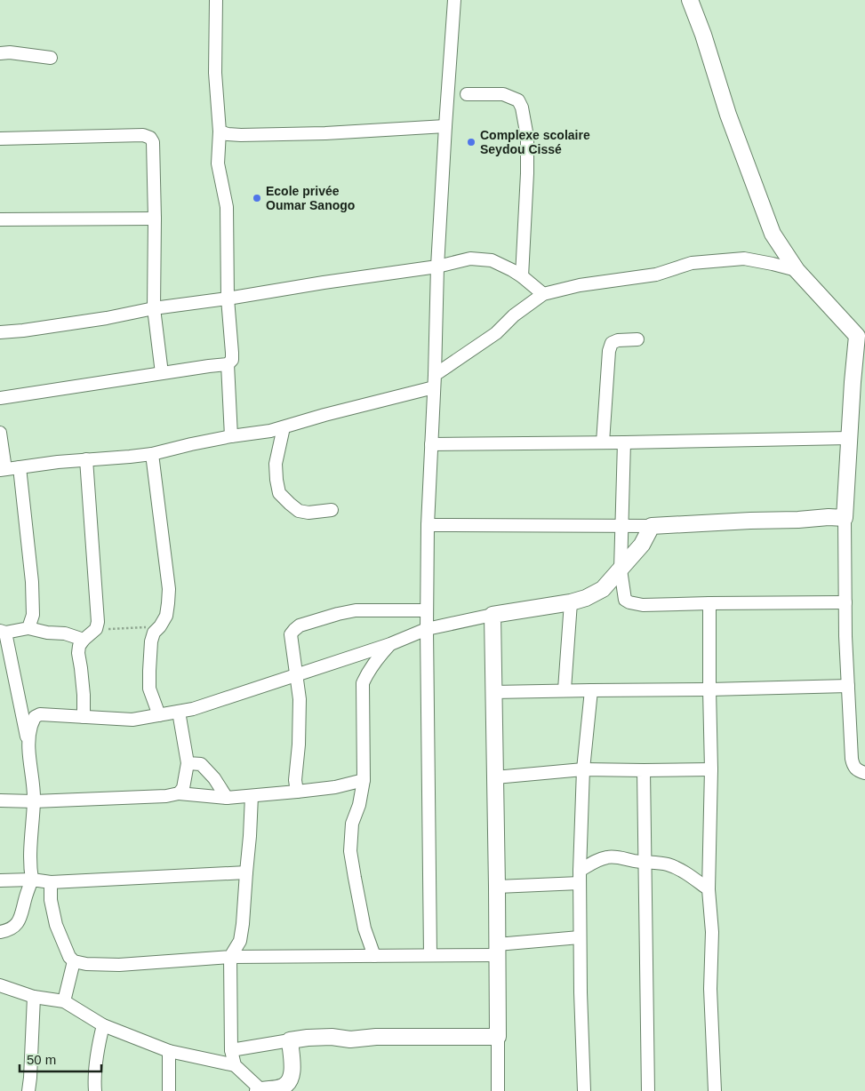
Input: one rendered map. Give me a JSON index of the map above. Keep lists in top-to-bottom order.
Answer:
{
  "places": ["Complexe scolaire Seydou Cissé", "Ecole privée Oumar Sanogo"],
  "scale_bar": "50 m"
}
